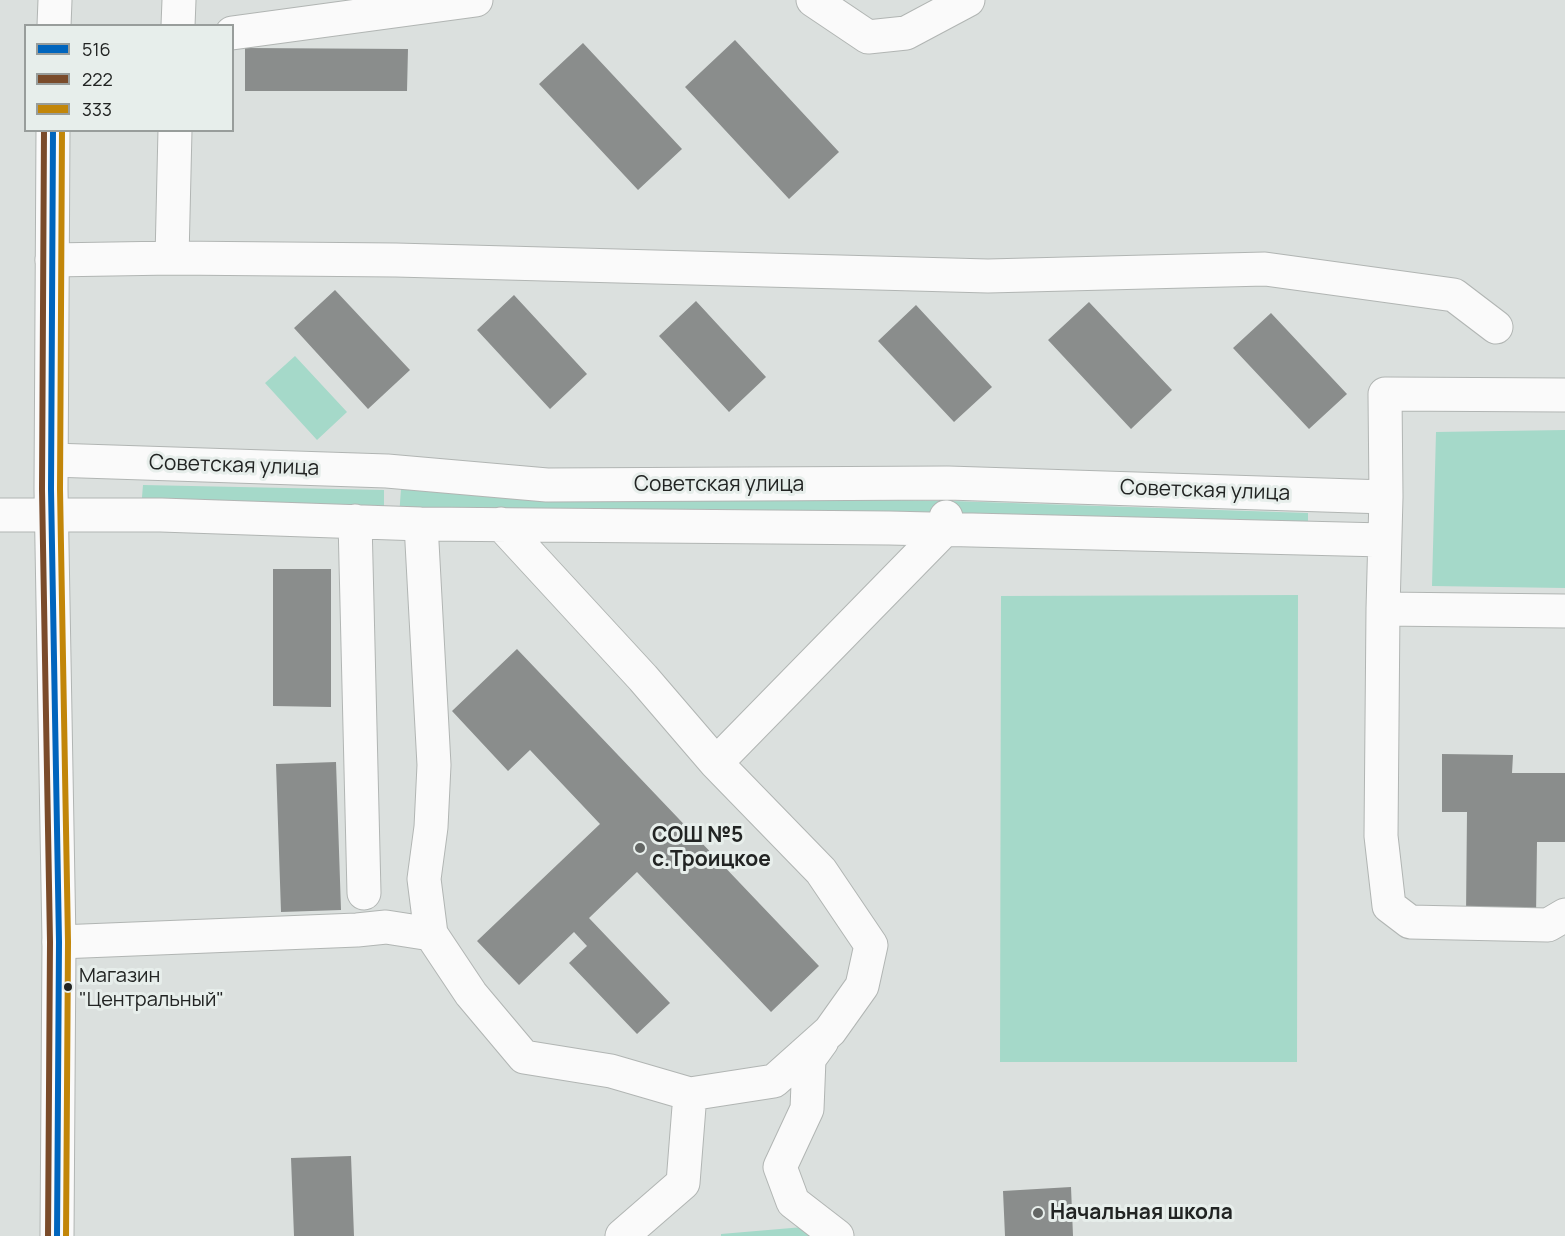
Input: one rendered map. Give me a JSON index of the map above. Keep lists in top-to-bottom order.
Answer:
{
  "streets": {
    "main road": ["Советская улица"]
  },
  "places": ["СОШ №5 с.Троицкое", "Магазин \"Центральный\"", "Начальная школа"],
  "lines": ["transit line 516", "transit line 222", "transit line 333"],
  "legend": ["516", "222", "333"]
}
